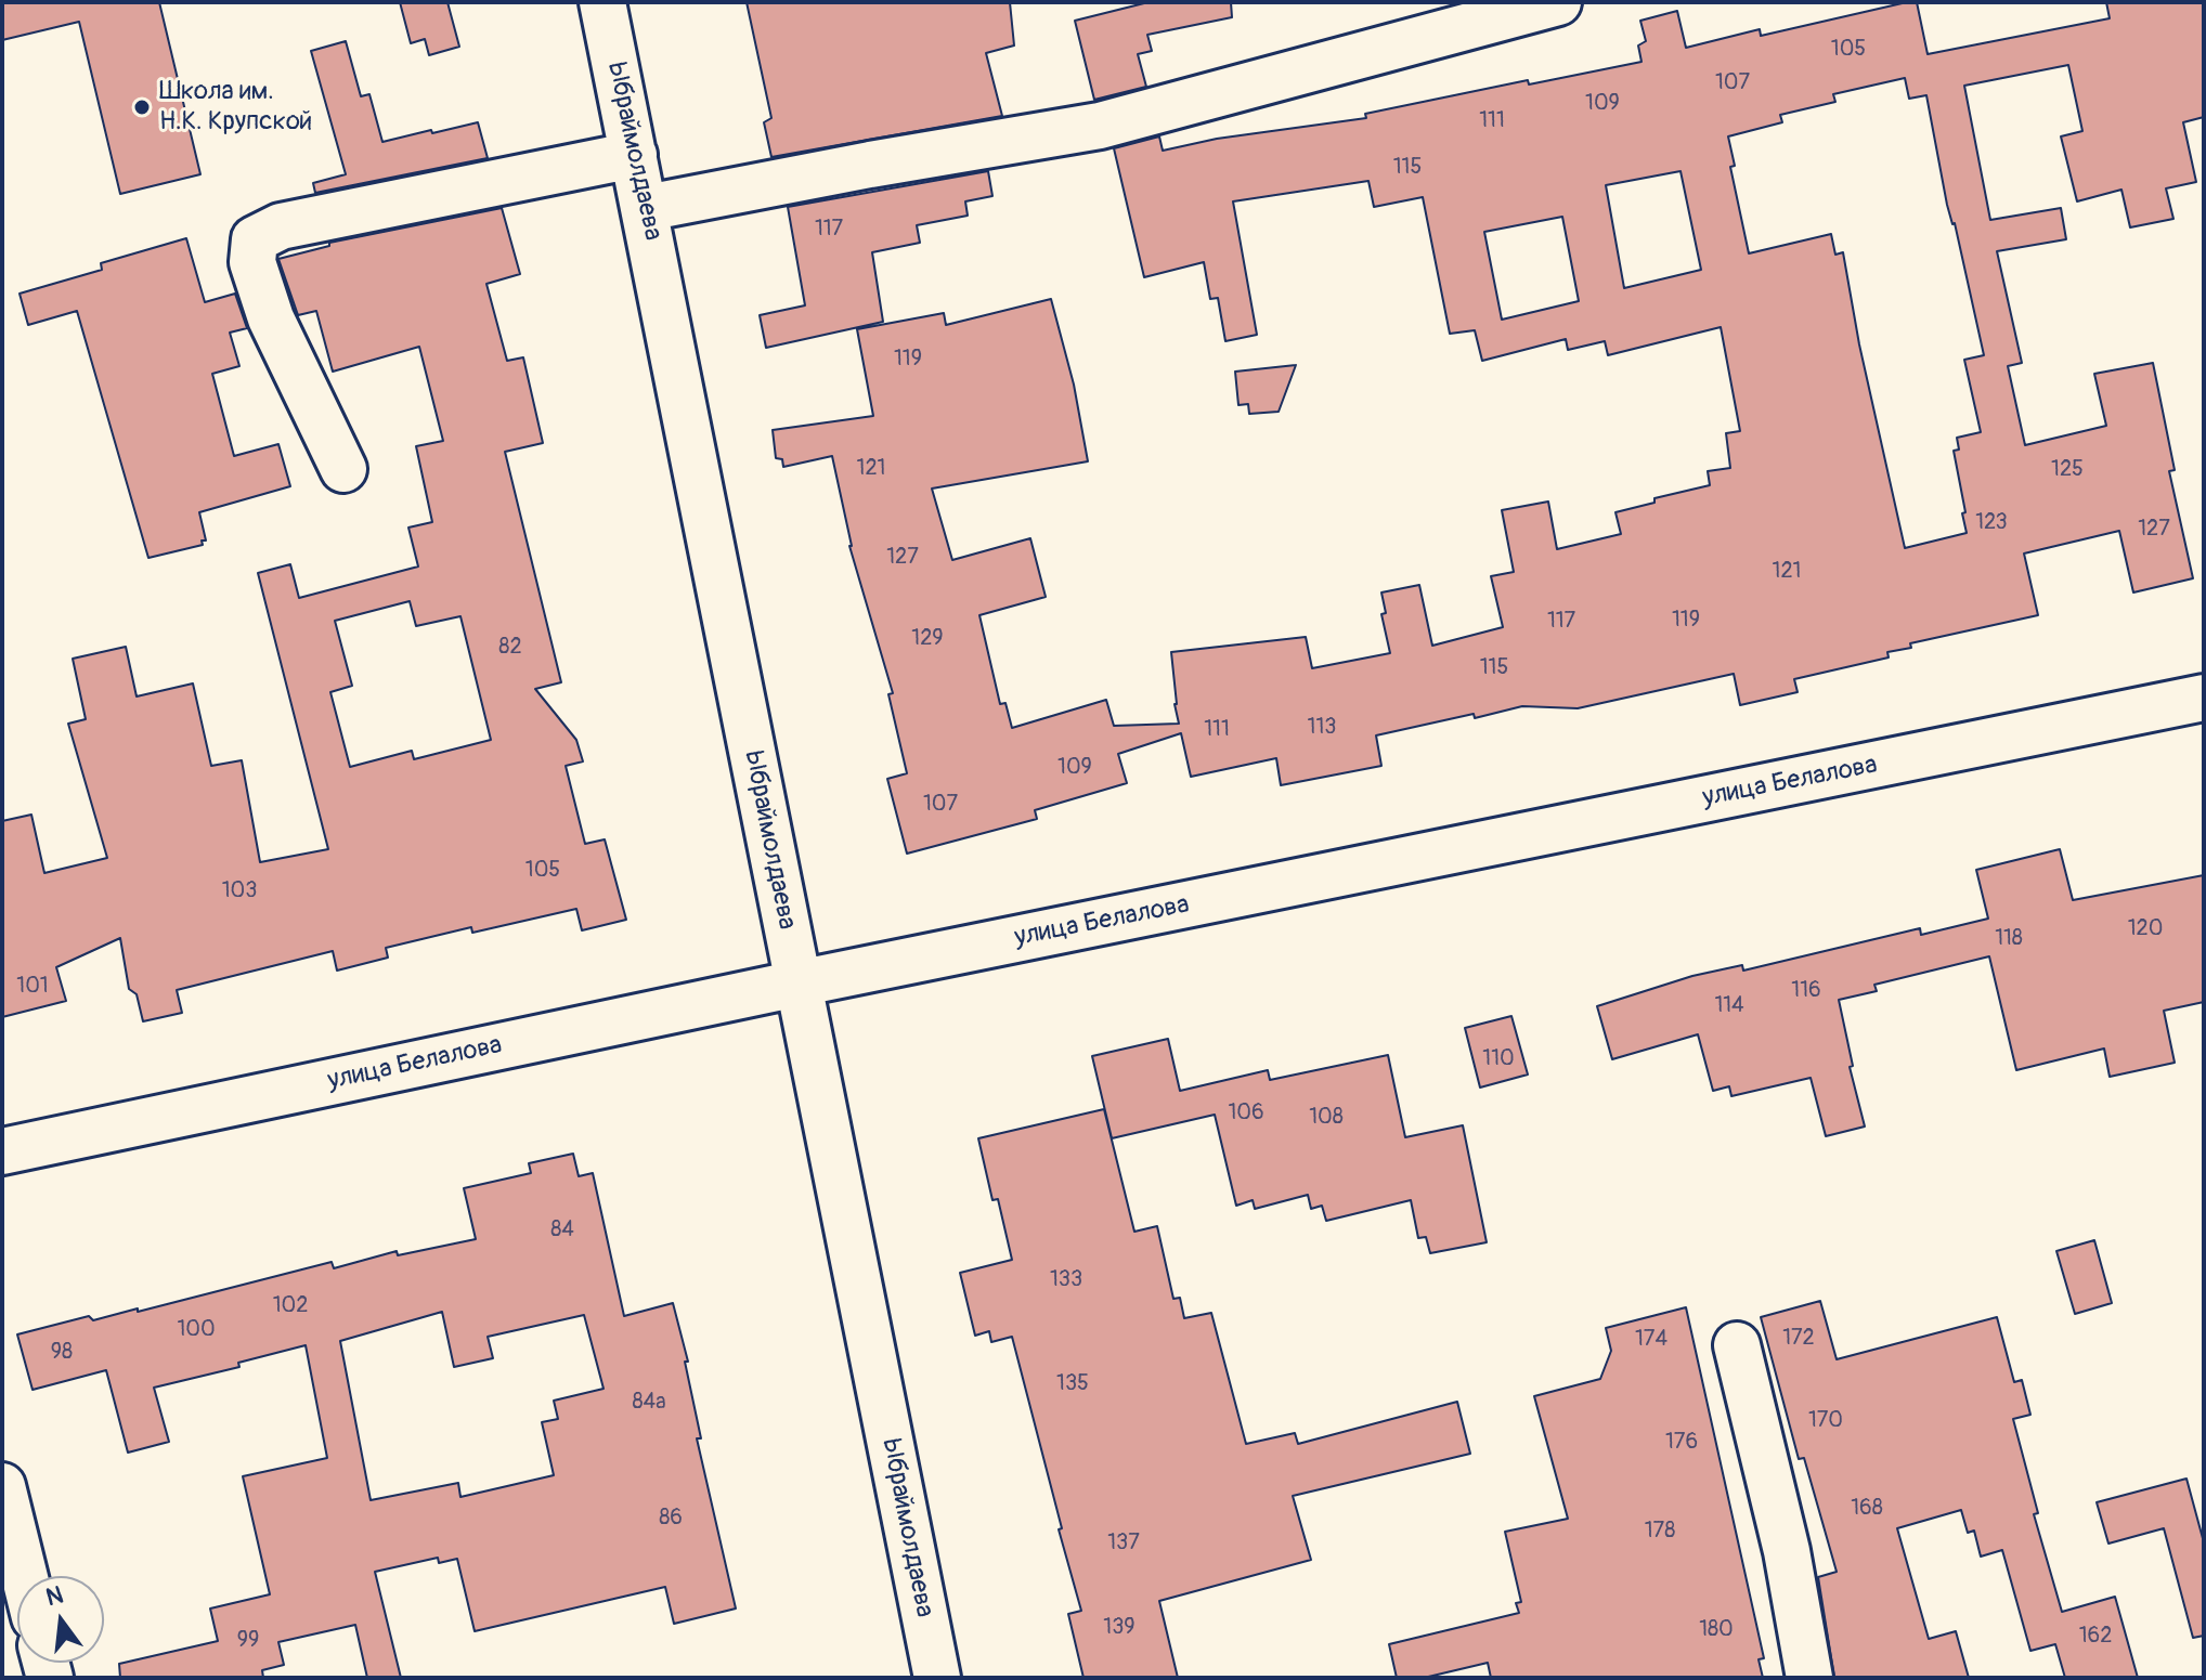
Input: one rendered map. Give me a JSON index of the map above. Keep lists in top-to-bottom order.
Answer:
{
  "streets": {
    "street": ["Ыбраймолдаева", "улица Белалова"]
  },
  "crossings": [
    ["Ыбраймолдаева", "улица Белалова"]
  ],
  "places": ["Школа им. Н.К. Крупской"],
  "house_numbers": [
    "105",
    "107",
    "109",
    "111",
    "115",
    "117",
    "119",
    "121",
    "125",
    "123",
    "127",
    "127",
    "121",
    "119",
    "117",
    "129",
    "82",
    "115",
    "113",
    "111",
    "109",
    "107",
    "105",
    "103",
    "120",
    "118",
    "101",
    "116",
    "114",
    "110",
    "106",
    "108",
    "84",
    "133",
    "102",
    "100",
    "172",
    "174",
    "98",
    "135",
    "84а",
    "170",
    "176",
    "168",
    "86",
    "178",
    "137",
    "139",
    "180",
    "162",
    "99"
  ],
  "north": "top"
}
